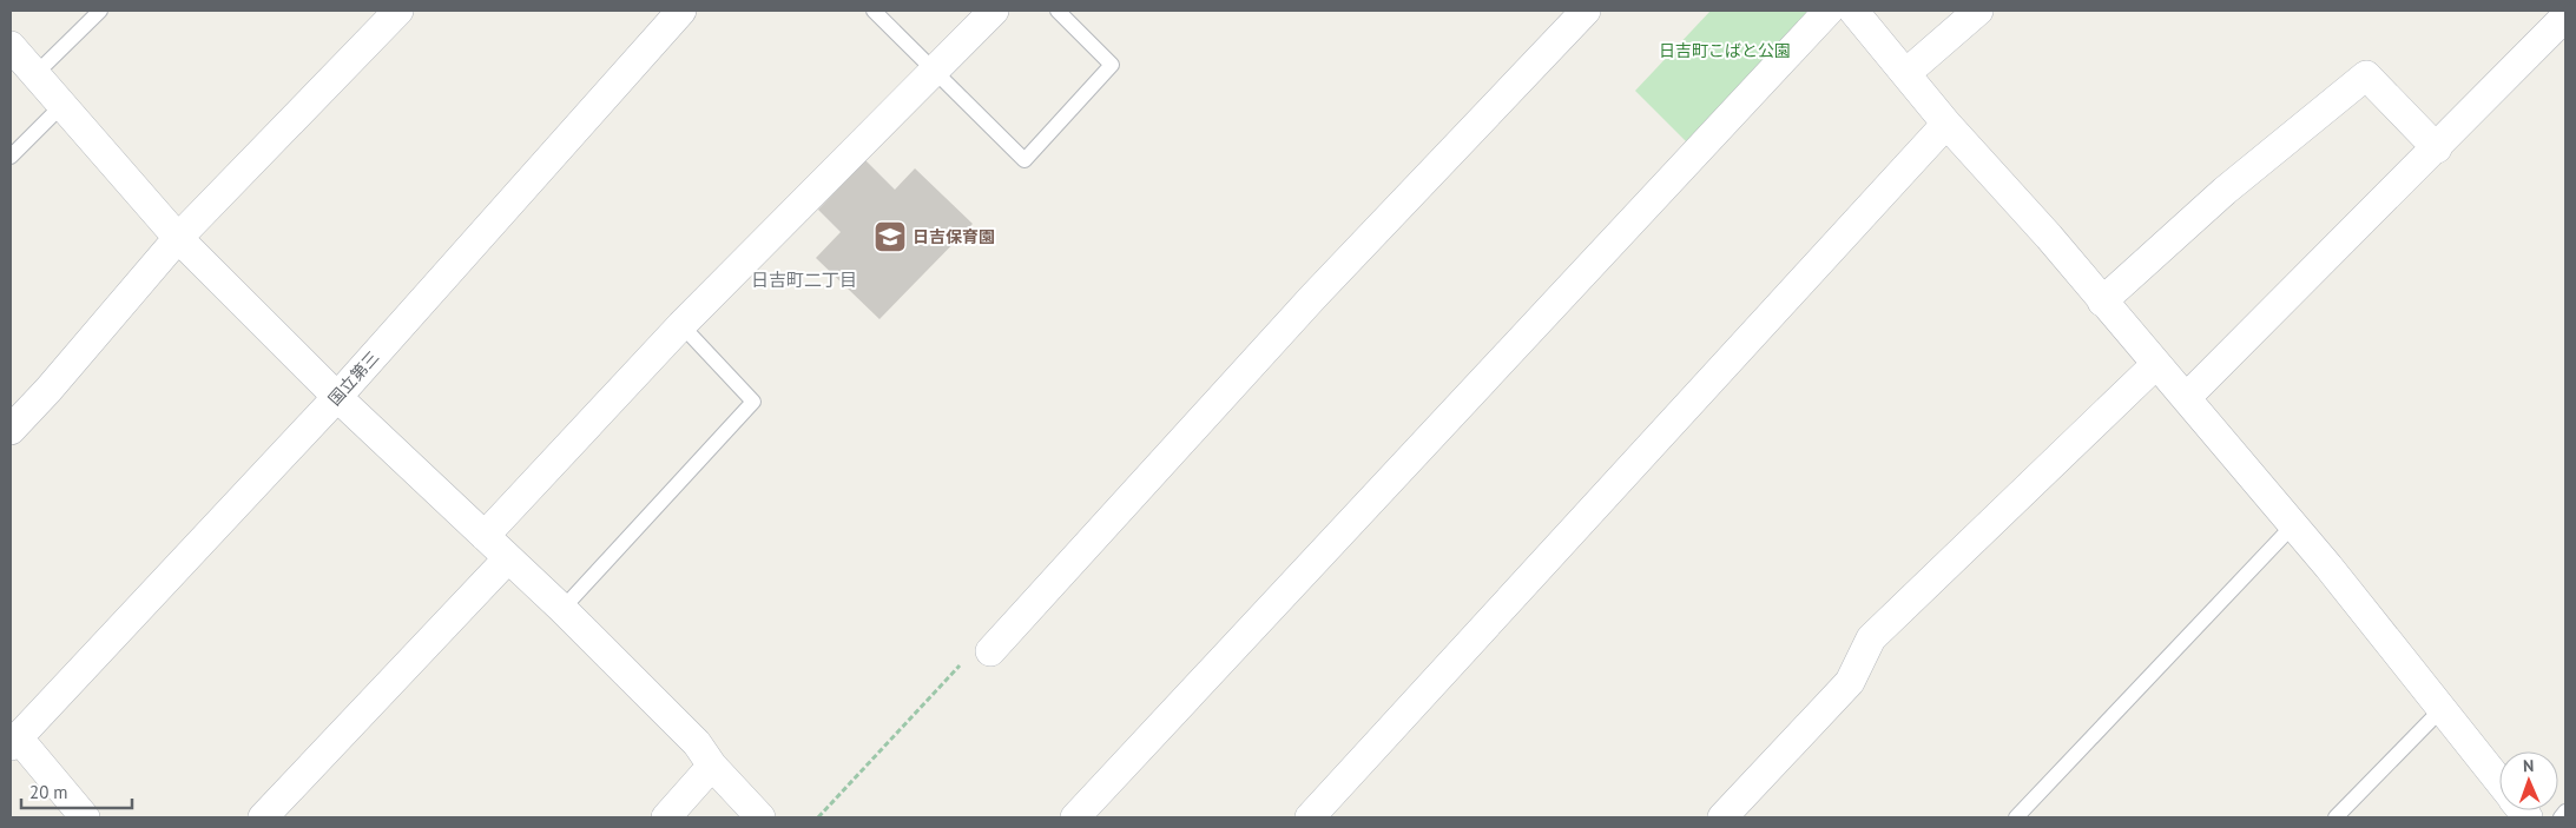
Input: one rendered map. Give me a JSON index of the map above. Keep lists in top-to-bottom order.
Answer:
{
  "streets": {
    "street": ["国立第三"]
  },
  "districts": ["日吉町二丁目"],
  "parks": ["日吉町こばと公園"],
  "places": {
    "school or university": ["日吉保育園"]
  },
  "scale_bar": "20 m",
  "north": "top"
}
